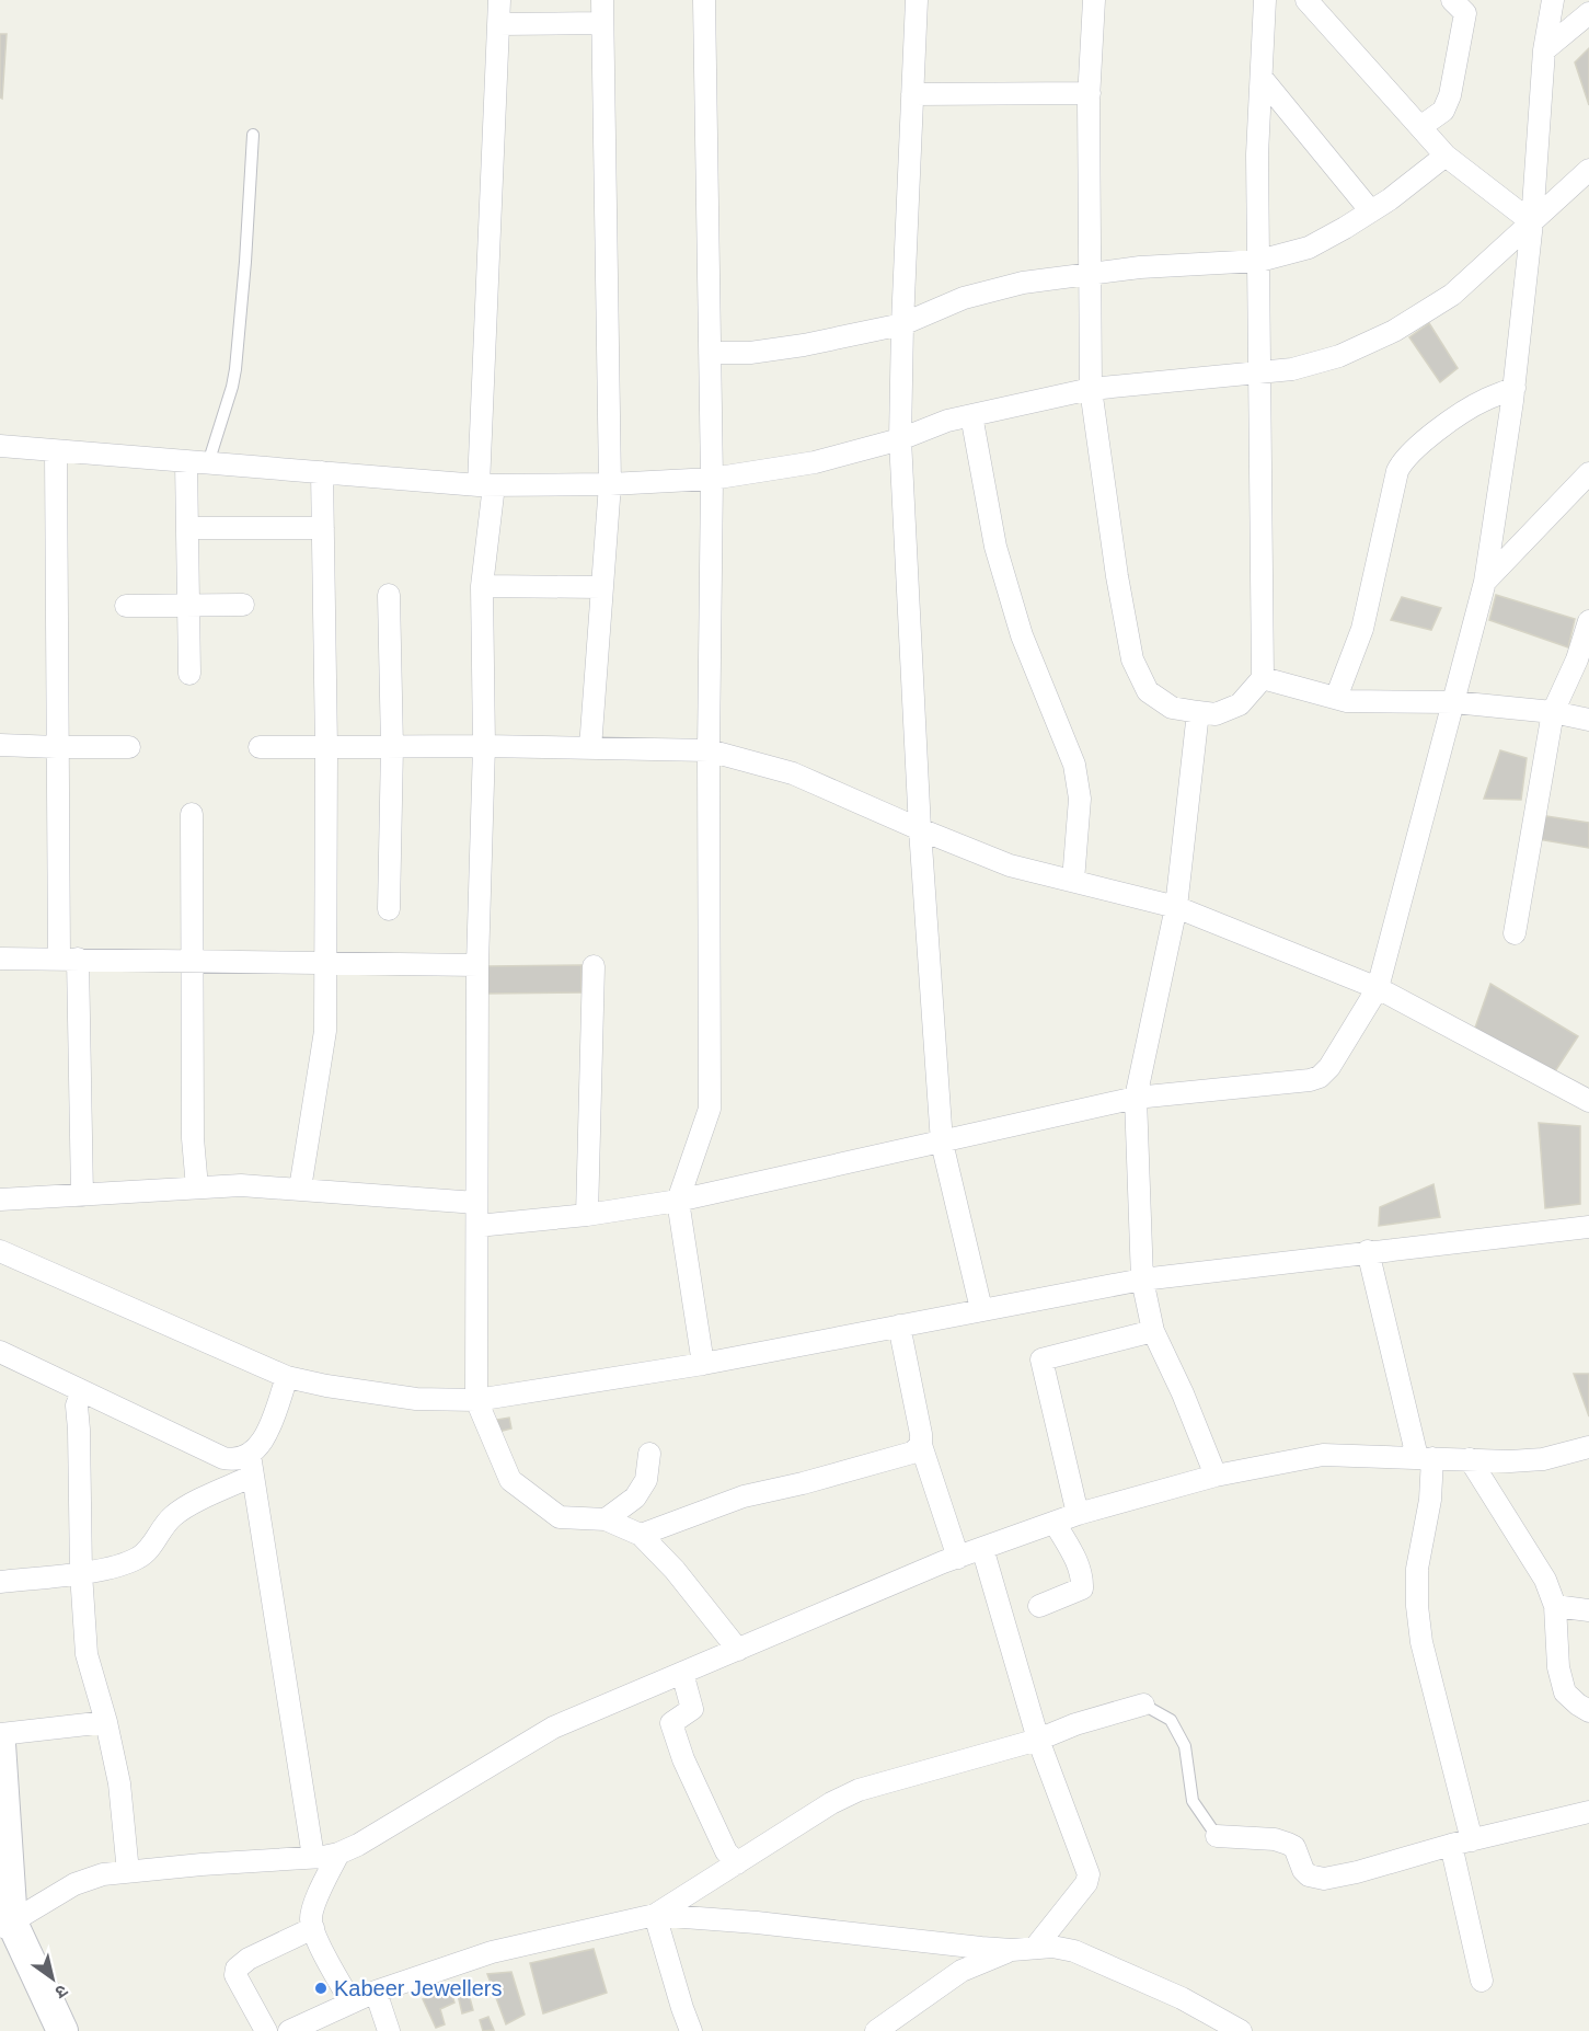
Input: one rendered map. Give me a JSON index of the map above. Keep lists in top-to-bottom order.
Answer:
{
  "places": ["Kabeer Jewellers"],
  "north": "bottom right"
}
